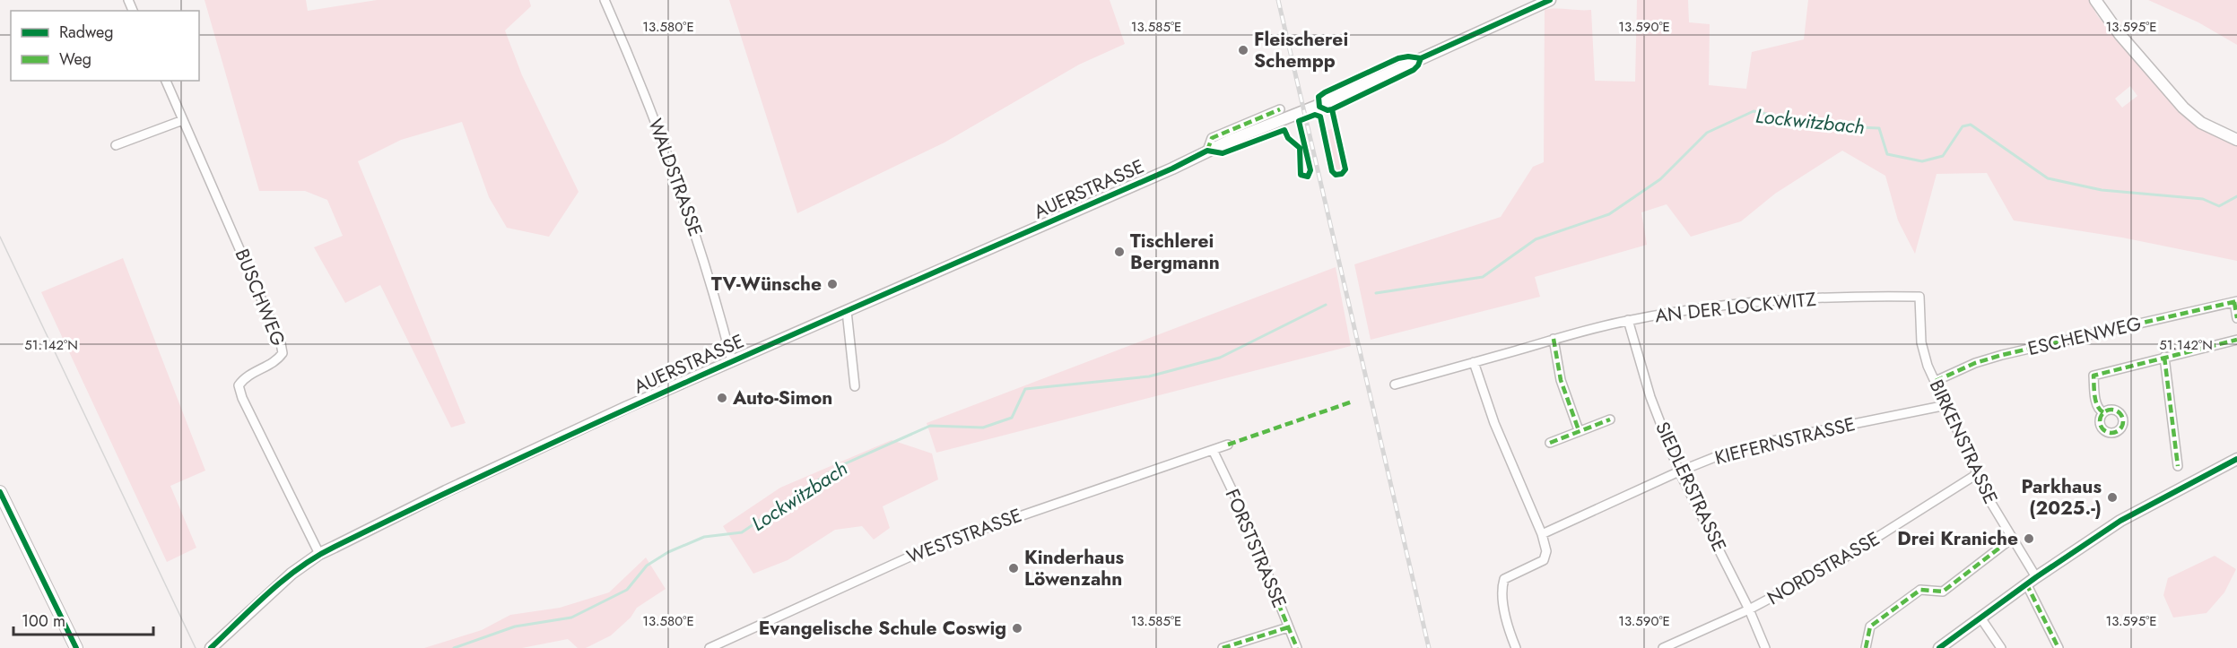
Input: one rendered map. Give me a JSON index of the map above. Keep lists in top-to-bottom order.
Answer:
{
  "streets": {
    "street": [
      "WALDSTRASSE",
      "AUERSTRASSE",
      "BUSCHWEG",
      "AN DER LOCKWITZ",
      "ESCHENWEG",
      "KIEFERNSTRASSE",
      "BIRKENSTRASSE",
      "SIEDLERSTRASSE",
      "WESTSTRASSE",
      "FORSTSTRASSE",
      "NORDSTRASSE"
    ]
  },
  "crossings": [
    ["WALDSTRASSE", "AUERSTRASSE"],
    ["AUERSTRASSE", "BUSCHWEG"],
    ["AN DER LOCKWITZ", "BIRKENSTRASSE"],
    ["AN DER LOCKWITZ", "SIEDLERSTRASSE"],
    ["ESCHENWEG", "BIRKENSTRASSE"],
    ["KIEFERNSTRASSE", "BIRKENSTRASSE"],
    ["KIEFERNSTRASSE", "SIEDLERSTRASSE"],
    ["BIRKENSTRASSE", "NORDSTRASSE"],
    ["SIEDLERSTRASSE", "NORDSTRASSE"],
    ["WESTSTRASSE", "FORSTSTRASSE"]
  ],
  "water": ["Lockwitzbach"],
  "places": [
    "Fleischerei Schempp",
    "Tischlerei Bergmann",
    "TV-Wünsche",
    "Auto-Simon",
    "Parkhaus (2025.-)",
    "Drei Kraniche",
    "Kinderhaus Löwenzahn",
    "Evangelische Schule Coswig"
  ],
  "legend": ["Radweg", "Weg"],
  "scale_bar": "100 m",
  "coordinates": [
    "13.580°E",
    "13.585°E",
    "13.590°E",
    "13.595°E",
    "51.142°N"
  ]
}
